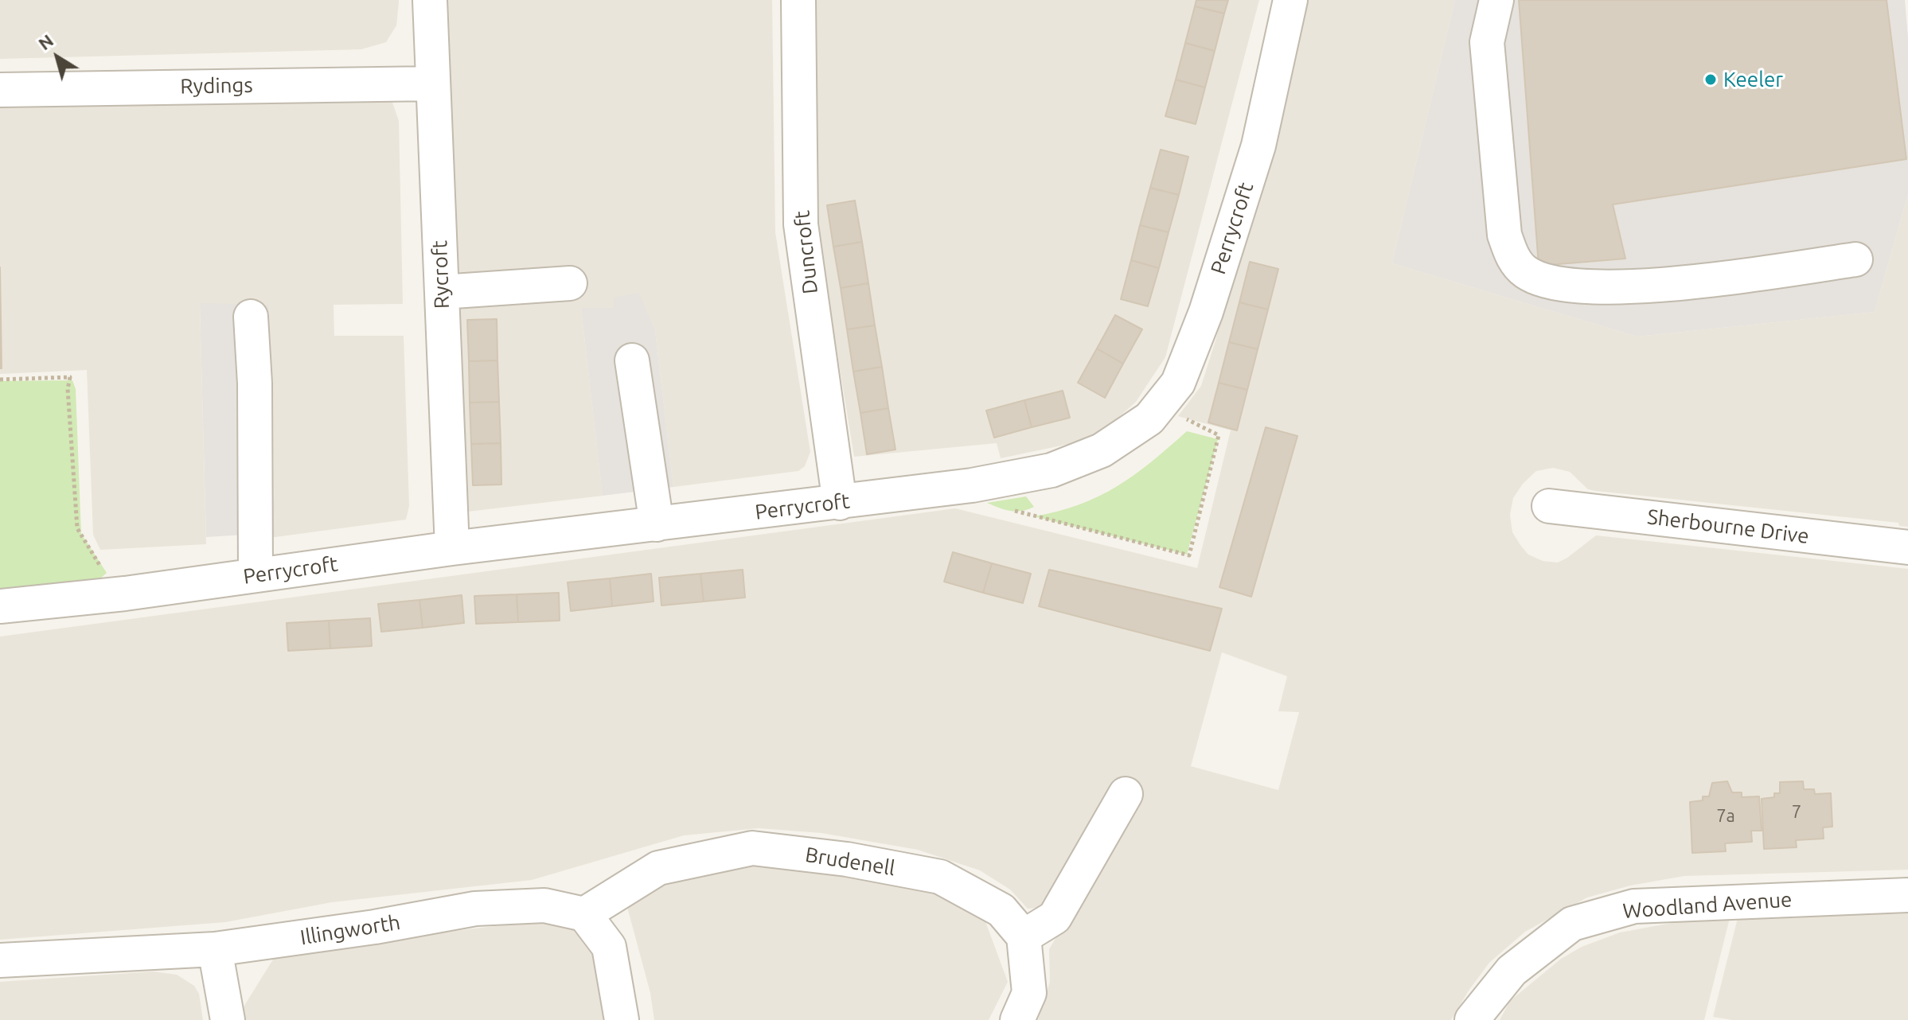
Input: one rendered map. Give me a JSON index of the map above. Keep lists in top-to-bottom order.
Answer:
{
  "streets": {
    "street": [
      "Rydings",
      "Perrycroft",
      "Duncroft",
      "Rycroft",
      "Sherbourne Drive",
      "Brudenell",
      "Woodland Avenue",
      "Illingworth"
    ]
  },
  "crossings": [
    ["Rydings", "Rycroft"],
    ["Perrycroft", "Duncroft"],
    ["Perrycroft", "Rycroft"],
    ["Brudenell", "Illingworth"]
  ],
  "places": ["Keeler"],
  "house_numbers": ["7", "7a"],
  "north": "top left"
}
